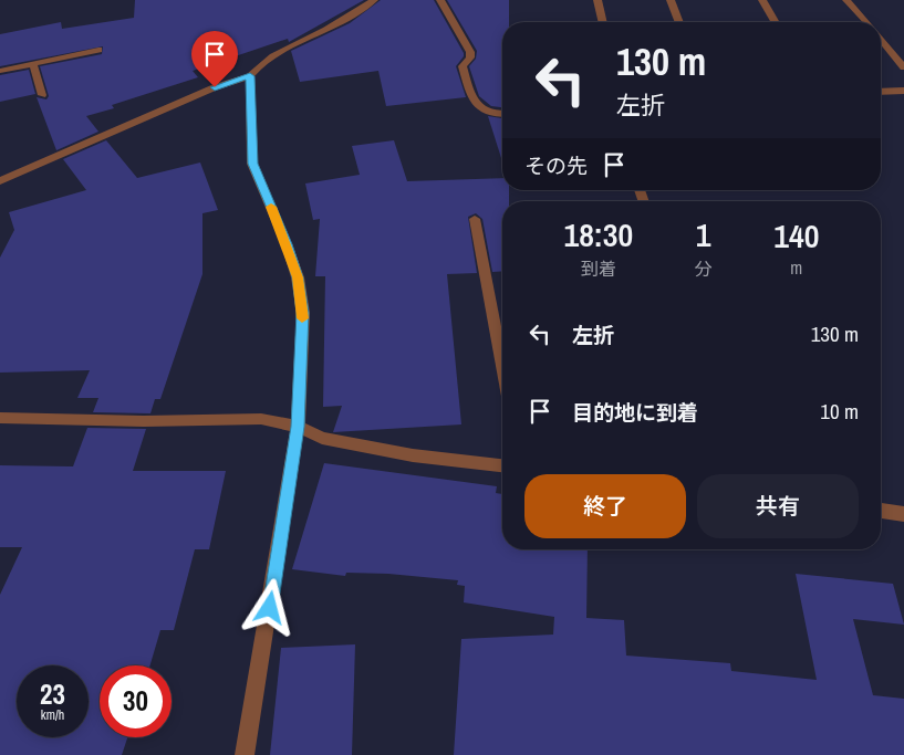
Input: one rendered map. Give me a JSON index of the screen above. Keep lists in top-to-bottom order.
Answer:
{
  "page": {
    "turn": ["130 m", "左折"],
    "then": "その先",
    "eta": [
      "18:30",
      "到着",
      "1",
      "分",
      "140",
      "m"
    ],
    "list": [
      {
        "name": "左折",
        "value": "130 m"
      },
      {
        "name": "目的地に到着",
        "value": "10 m"
      }
    ],
    "buttons": ["終了", "共有"],
    "speed": "23 km/h",
    "limit": "30"
  }
}
